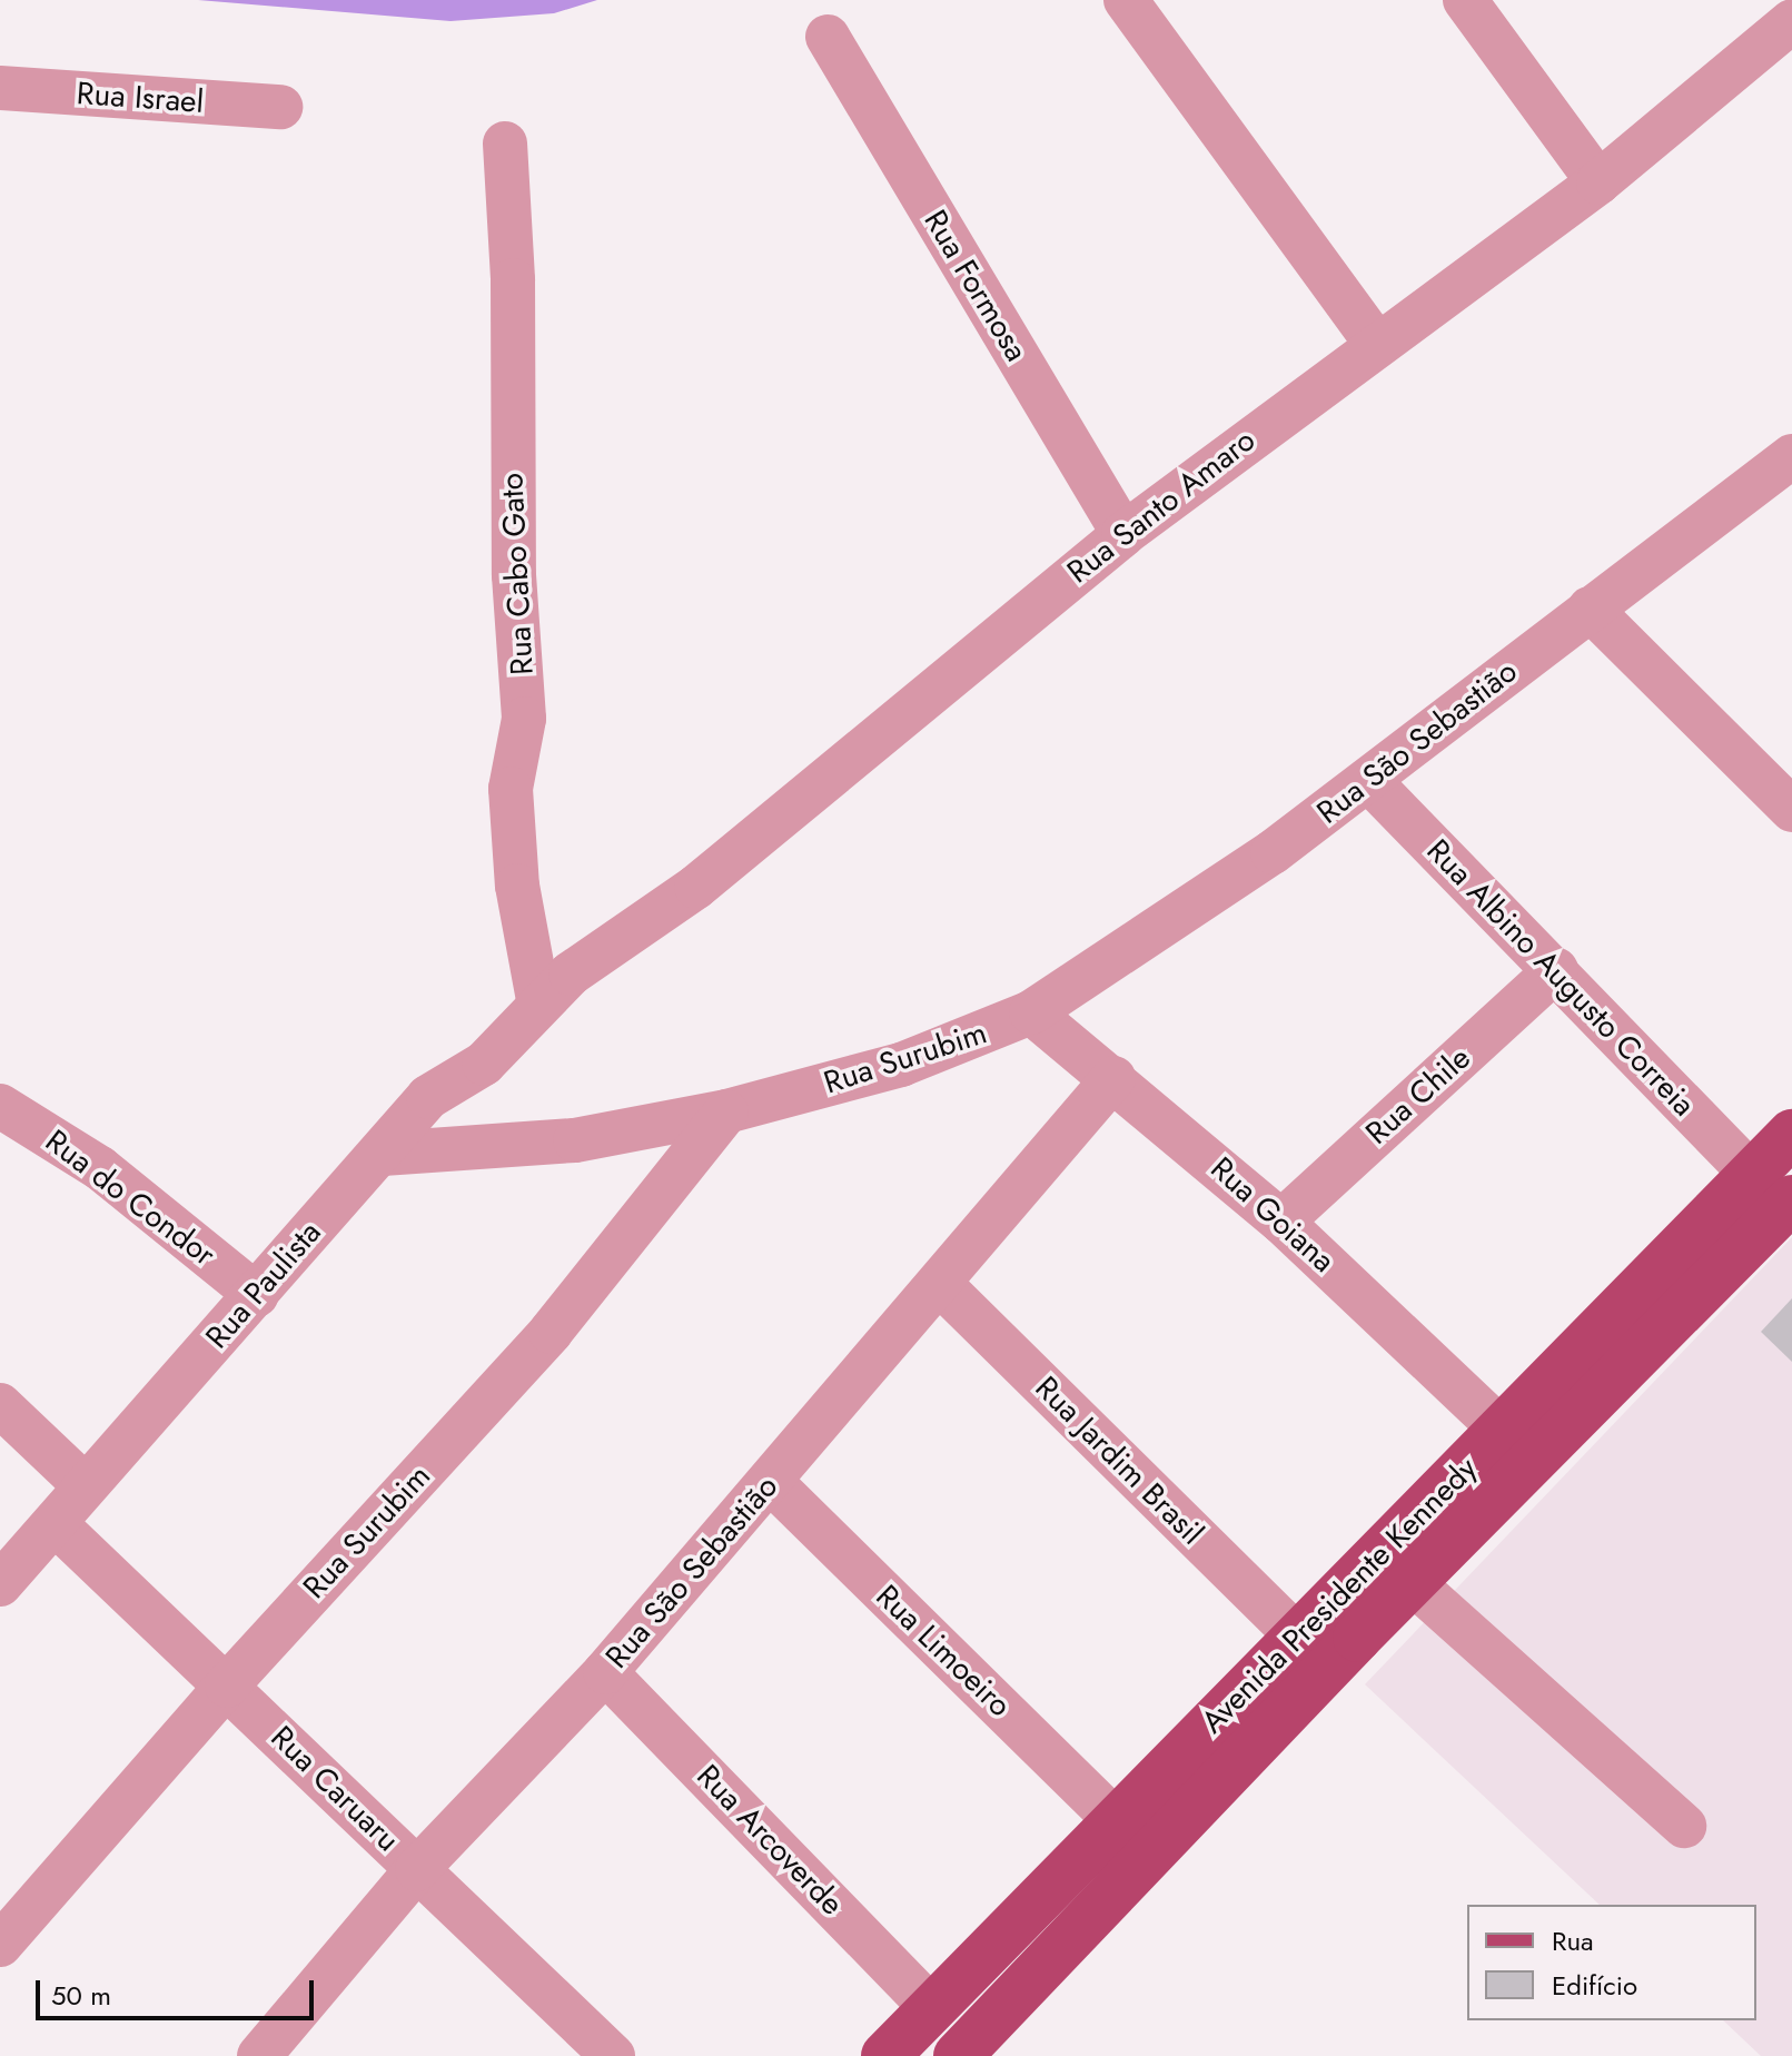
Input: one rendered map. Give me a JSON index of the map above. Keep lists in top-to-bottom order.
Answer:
{
  "streets": {
    "main road": ["Avenida Presidente Kennedy"],
    "street": [
      "Rua Israel",
      "Rua Formosa",
      "Rua Santo Amaro",
      "Rua Cabo Gato",
      "Rua São Sebastião",
      "Rua Albino Augusto Correia",
      "Rua Surubim",
      "Rua Chile",
      "Rua do Condor",
      "Rua Goiana",
      "Rua Paulista",
      "Rua Jardim Brasil",
      "Rua Limoeiro",
      "Rua Caruaru",
      "Rua Arcoverde"
    ]
  },
  "crossings": [
    ["Rua Formosa", "Rua Santo Amaro"],
    ["Rua Santo Amaro", "Rua Cabo Gato"],
    ["Rua Santo Amaro", "Rua Paulista"],
    ["Rua Cabo Gato", "Rua Paulista"],
    ["Rua São Sebastião", "Rua Albino Augusto Correia"],
    ["Rua São Sebastião", "Rua Surubim"],
    ["Rua São Sebastião", "Rua Goiana"],
    ["Rua São Sebastião", "Rua Jardim Brasil"],
    ["Rua São Sebastião", "Rua Limoeiro"],
    ["Rua São Sebastião", "Rua Caruaru"],
    ["Rua São Sebastião", "Rua Arcoverde"],
    ["Rua Albino Augusto Correia", "Rua Chile"],
    ["Rua Albino Augusto Correia", "Avenida Presidente Kennedy"],
    ["Rua Surubim", "Rua Goiana"],
    ["Rua Surubim", "Rua Paulista"],
    ["Rua Surubim", "Rua Caruaru"],
    ["Rua Chile", "Rua Goiana"],
    ["Rua do Condor", "Rua Paulista"],
    ["Rua Goiana", "Avenida Presidente Kennedy"],
    ["Rua Paulista", "Rua Caruaru"],
    ["Rua Jardim Brasil", "Avenida Presidente Kennedy"],
    ["Avenida Presidente Kennedy", "Rua Limoeiro"],
    ["Avenida Presidente Kennedy", "Rua Arcoverde"]
  ],
  "legend": ["Rua", "Edifício"],
  "scale_bar": "50 m"
}
